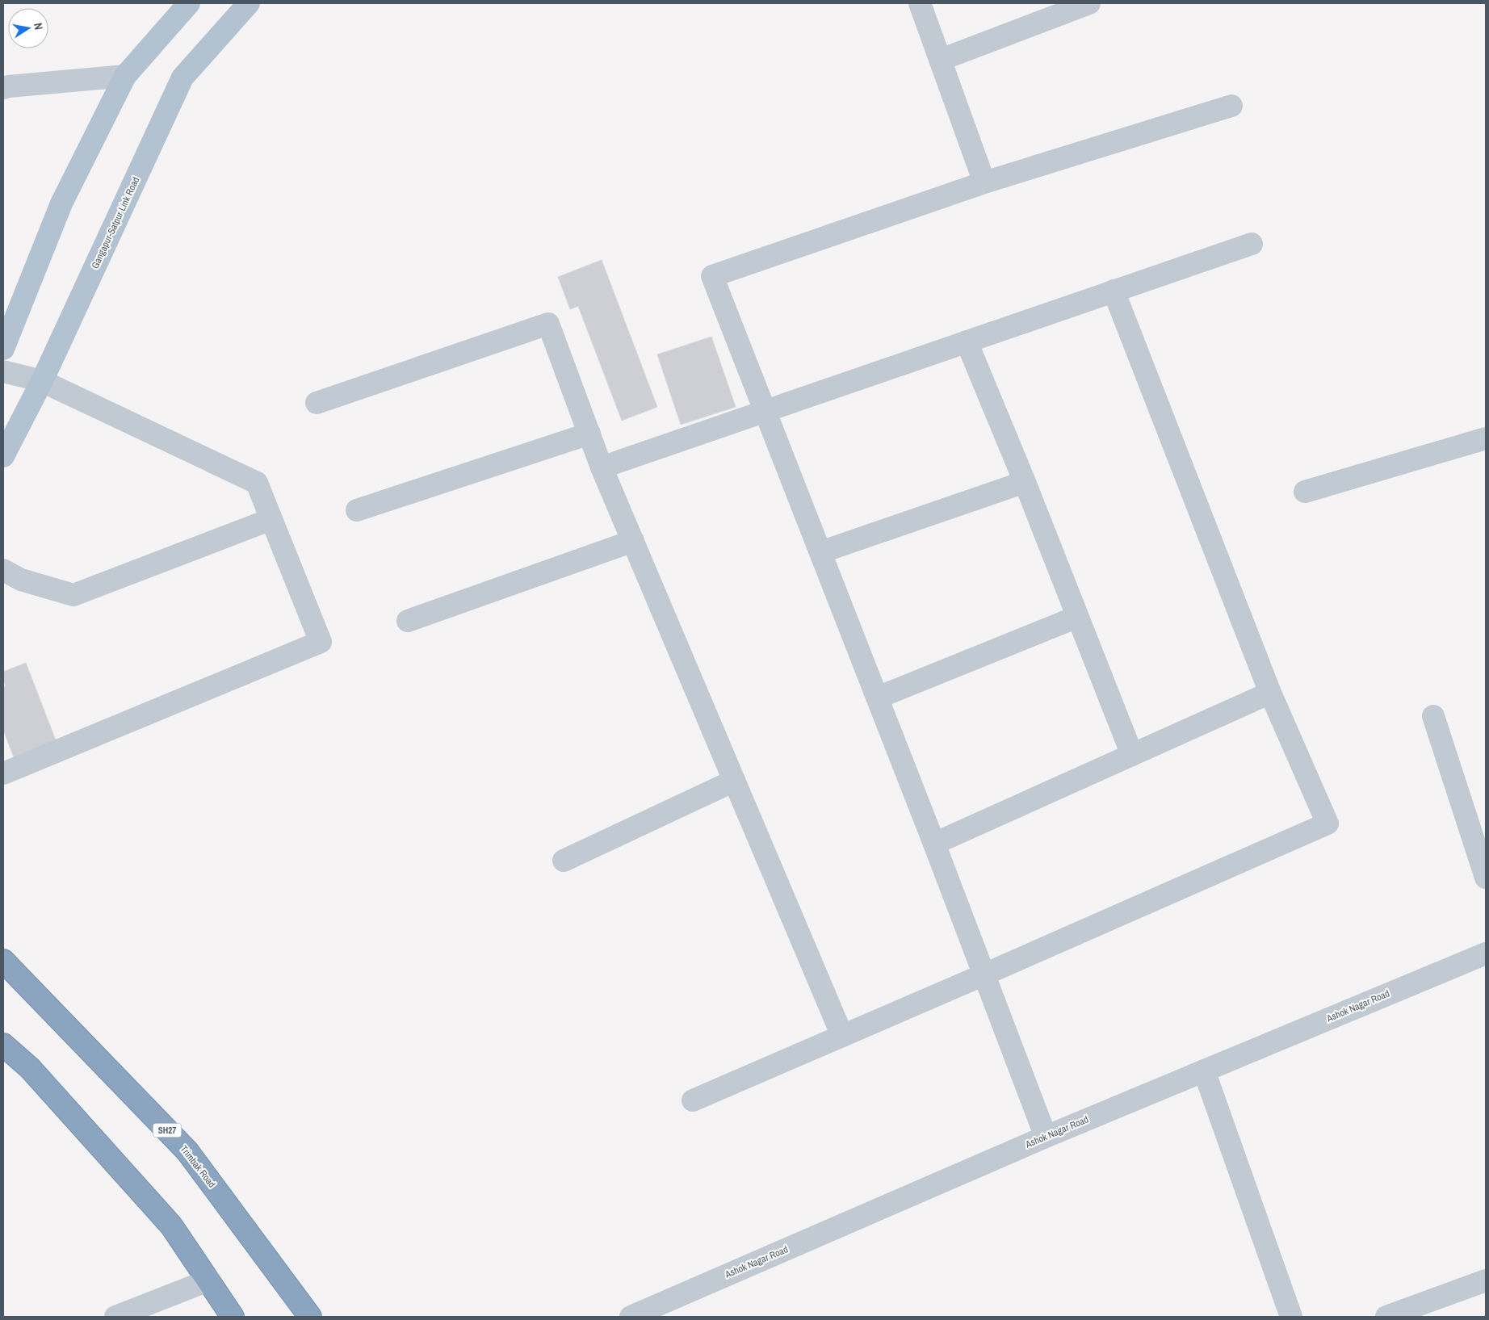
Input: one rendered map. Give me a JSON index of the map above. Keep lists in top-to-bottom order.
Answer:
{
  "streets": {
    "highway": ["SH27", "Trimbak Road"],
    "main road": ["Gangapur-Satpur Link Road"],
    "street": ["Ashok Nagar Road"]
  },
  "north": "right"
}
